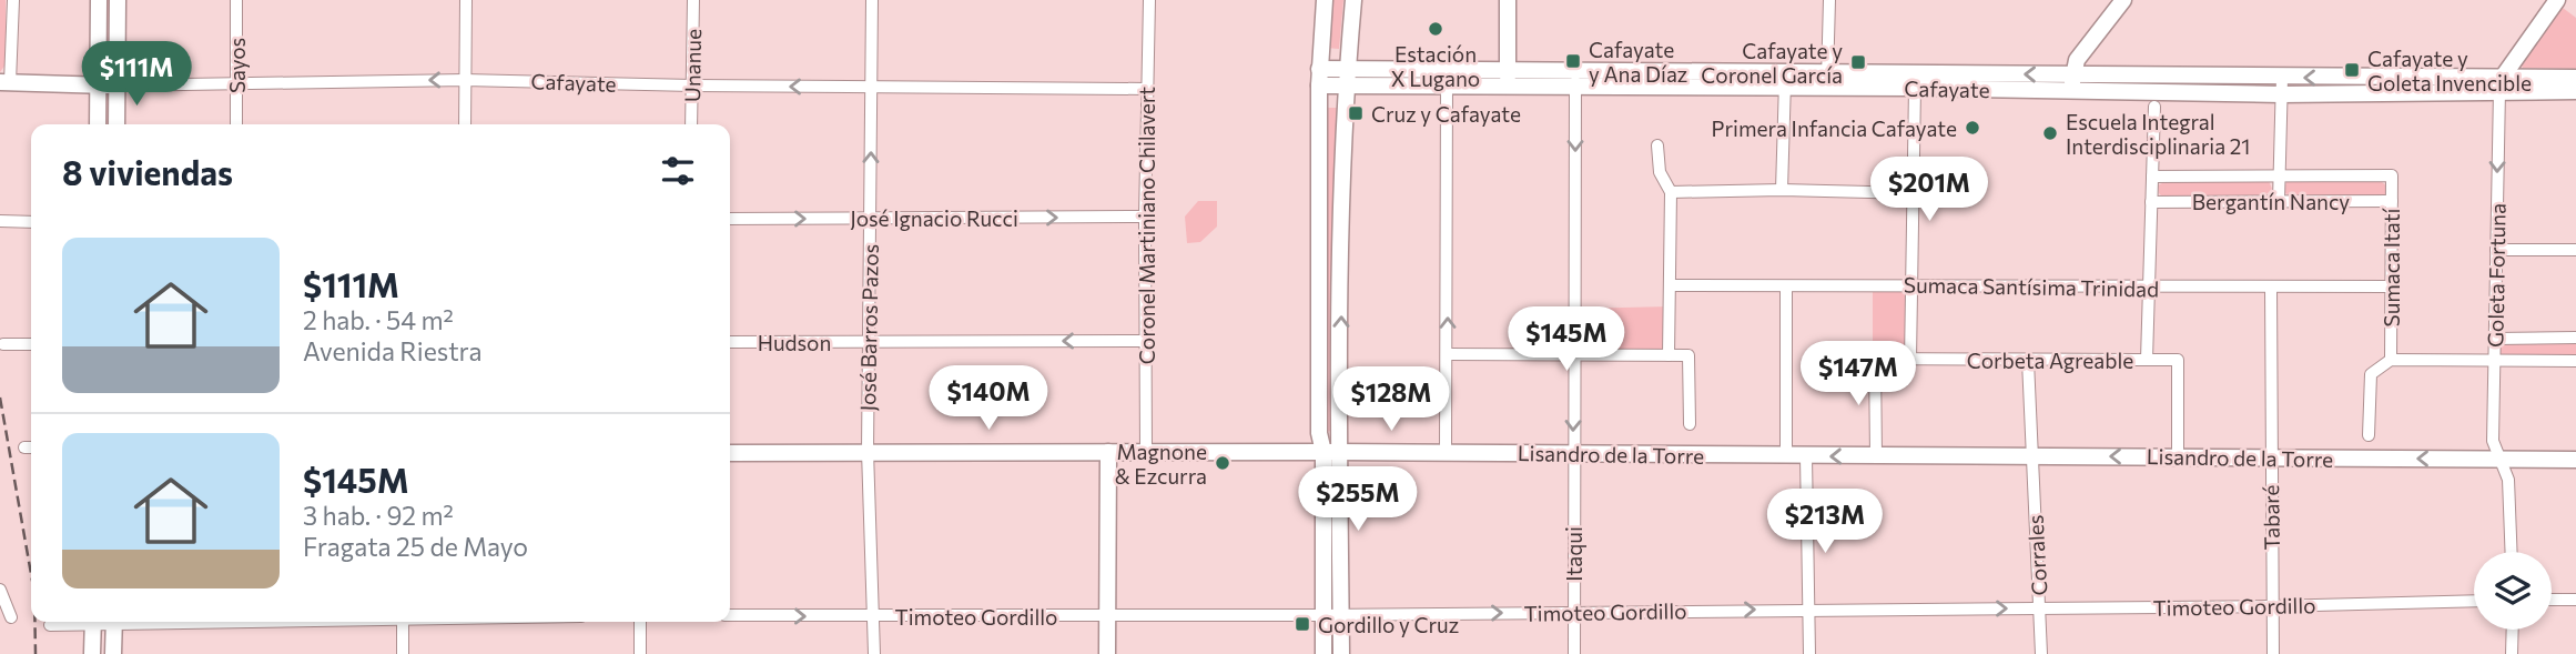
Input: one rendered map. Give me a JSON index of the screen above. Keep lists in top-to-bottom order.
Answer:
{
  "streets": {
    "street": [
      "Sayos",
      "Unanue",
      "Cafayate",
      "Bergantín Nancy",
      "José Ignacio Rucci",
      "Coronel Martiniano Chilavert",
      "Sumaca Itatí",
      "Goleta Fortuna",
      "Sumaca Santísima Trinidad",
      "José Barros Pazos",
      "Hudson",
      "Corbeta Agreable",
      "Lisandro de la Torre",
      "Tabaré",
      "Itaqui",
      "Corrales",
      "Timoteo Gordillo"
    ]
  },
  "crossings": [
    ["Sayos", "Cafayate"],
    ["Unanue", "Cafayate"],
    ["Cafayate", "Coronel Martiniano Chilavert"],
    ["Cafayate", "Goleta Fortuna"],
    ["Cafayate", "José Barros Pazos"],
    ["Cafayate", "Itaqui"],
    ["Bergantín Nancy", "Sumaca Itatí"],
    ["José Ignacio Rucci", "Coronel Martiniano Chilavert"],
    ["José Ignacio Rucci", "José Barros Pazos"],
    ["Coronel Martiniano Chilavert", "Hudson"],
    ["Coronel Martiniano Chilavert", "Lisandro de la Torre"],
    ["Sumaca Itatí", "Sumaca Santísima Trinidad"],
    ["Goleta Fortuna", "Lisandro de la Torre"],
    ["Sumaca Santísima Trinidad", "Tabaré"],
    ["José Barros Pazos", "Hudson"],
    ["José Barros Pazos", "Lisandro de la Torre"],
    ["José Barros Pazos", "Timoteo Gordillo"],
    ["Corbeta Agreable", "Lisandro de la Torre"],
    ["Corbeta Agreable", "Corrales"],
    ["Lisandro de la Torre", "Tabaré"],
    ["Lisandro de la Torre", "Itaqui"],
    ["Lisandro de la Torre", "Corrales"],
    ["Tabaré", "Timoteo Gordillo"],
    ["Itaqui", "Timoteo Gordillo"],
    ["Corrales", "Timoteo Gordillo"]
  ],
  "one_way": [
    "José Ignacio Rucci",
    "Goleta Fortuna",
    "Hudson",
    "Itaqui",
    "Timoteo Gordillo"
  ],
  "places": {
    "other": [
      "Estación X Lugano",
      "Primera Infancia Cafayate",
      "Escuela Integral Interdisciplinaria 21",
      "Magnone & Ezcurra"
    ],
    "transit": [
      "Cafayate y Ana Díaz",
      "Cafayate y Coronel García",
      "Cafayate y Goleta Invencible",
      "Cruz y Cafayate",
      "Gordillo y Cruz"
    ]
  },
  "page": {
    "price": [
      "$111M",
      "$201M",
      "$145M",
      "$147M",
      "$140M",
      "$128M",
      "$255M",
      "$213M"
    ],
    "heading": "8 viviendas",
    "list": [
      {
        "name": "$111M",
        "note": "2 hab. · 54 m² · Avenida Riestra"
      },
      {
        "name": "$145M",
        "note": "3 hab. · 92 m² · Fragata 25 de Mayo"
      }
    ]
  }
}
